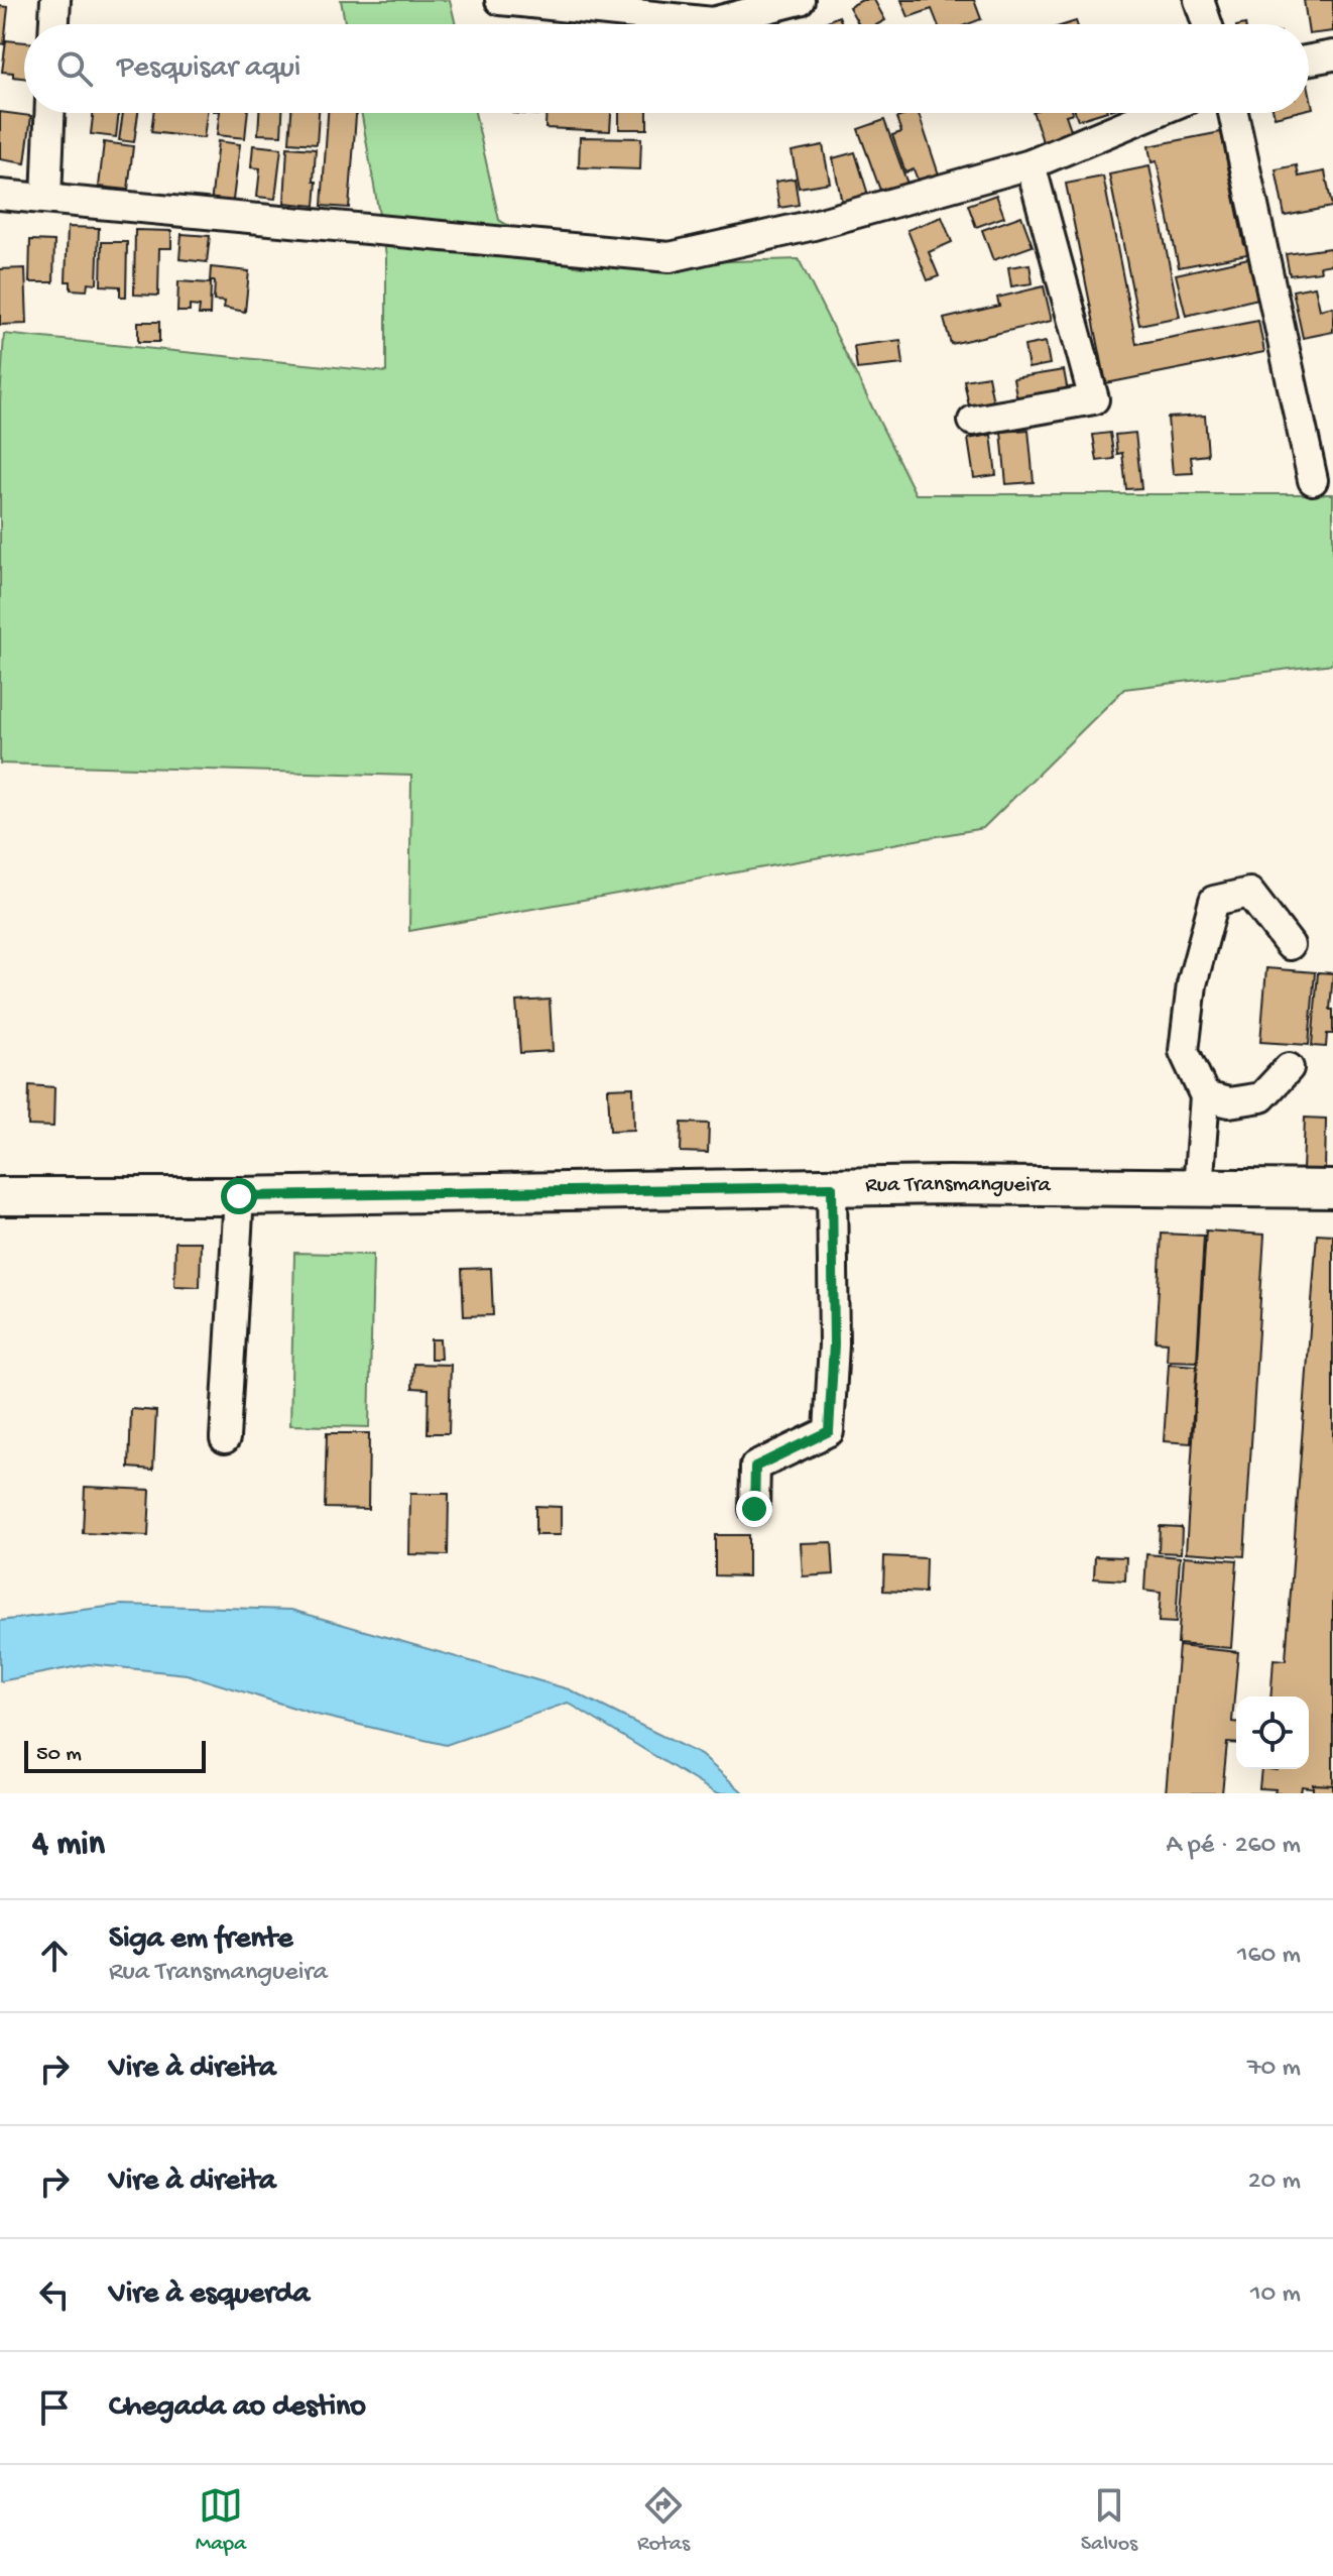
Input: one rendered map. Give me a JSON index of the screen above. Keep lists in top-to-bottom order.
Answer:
{
  "streets": {
    "street": ["Rua Transmangueira"]
  },
  "scale_bar": "50 m",
  "page": {
    "search": "Pesquisar aqui",
    "scale": "50 m",
    "heading": ["4 min", "A pé · 260 m"],
    "list": [
      ["Siga em frente", "Rua Transmangueira", "160 m"],
      ["Vire à direita", "70 m"],
      ["Vire à direita", "20 m"],
      ["Vire à esquerda", "10 m"],
      "Chegada ao destino"
    ],
    "nav": ["Mapa", "Rotas", "Salvos"]
  }
}
